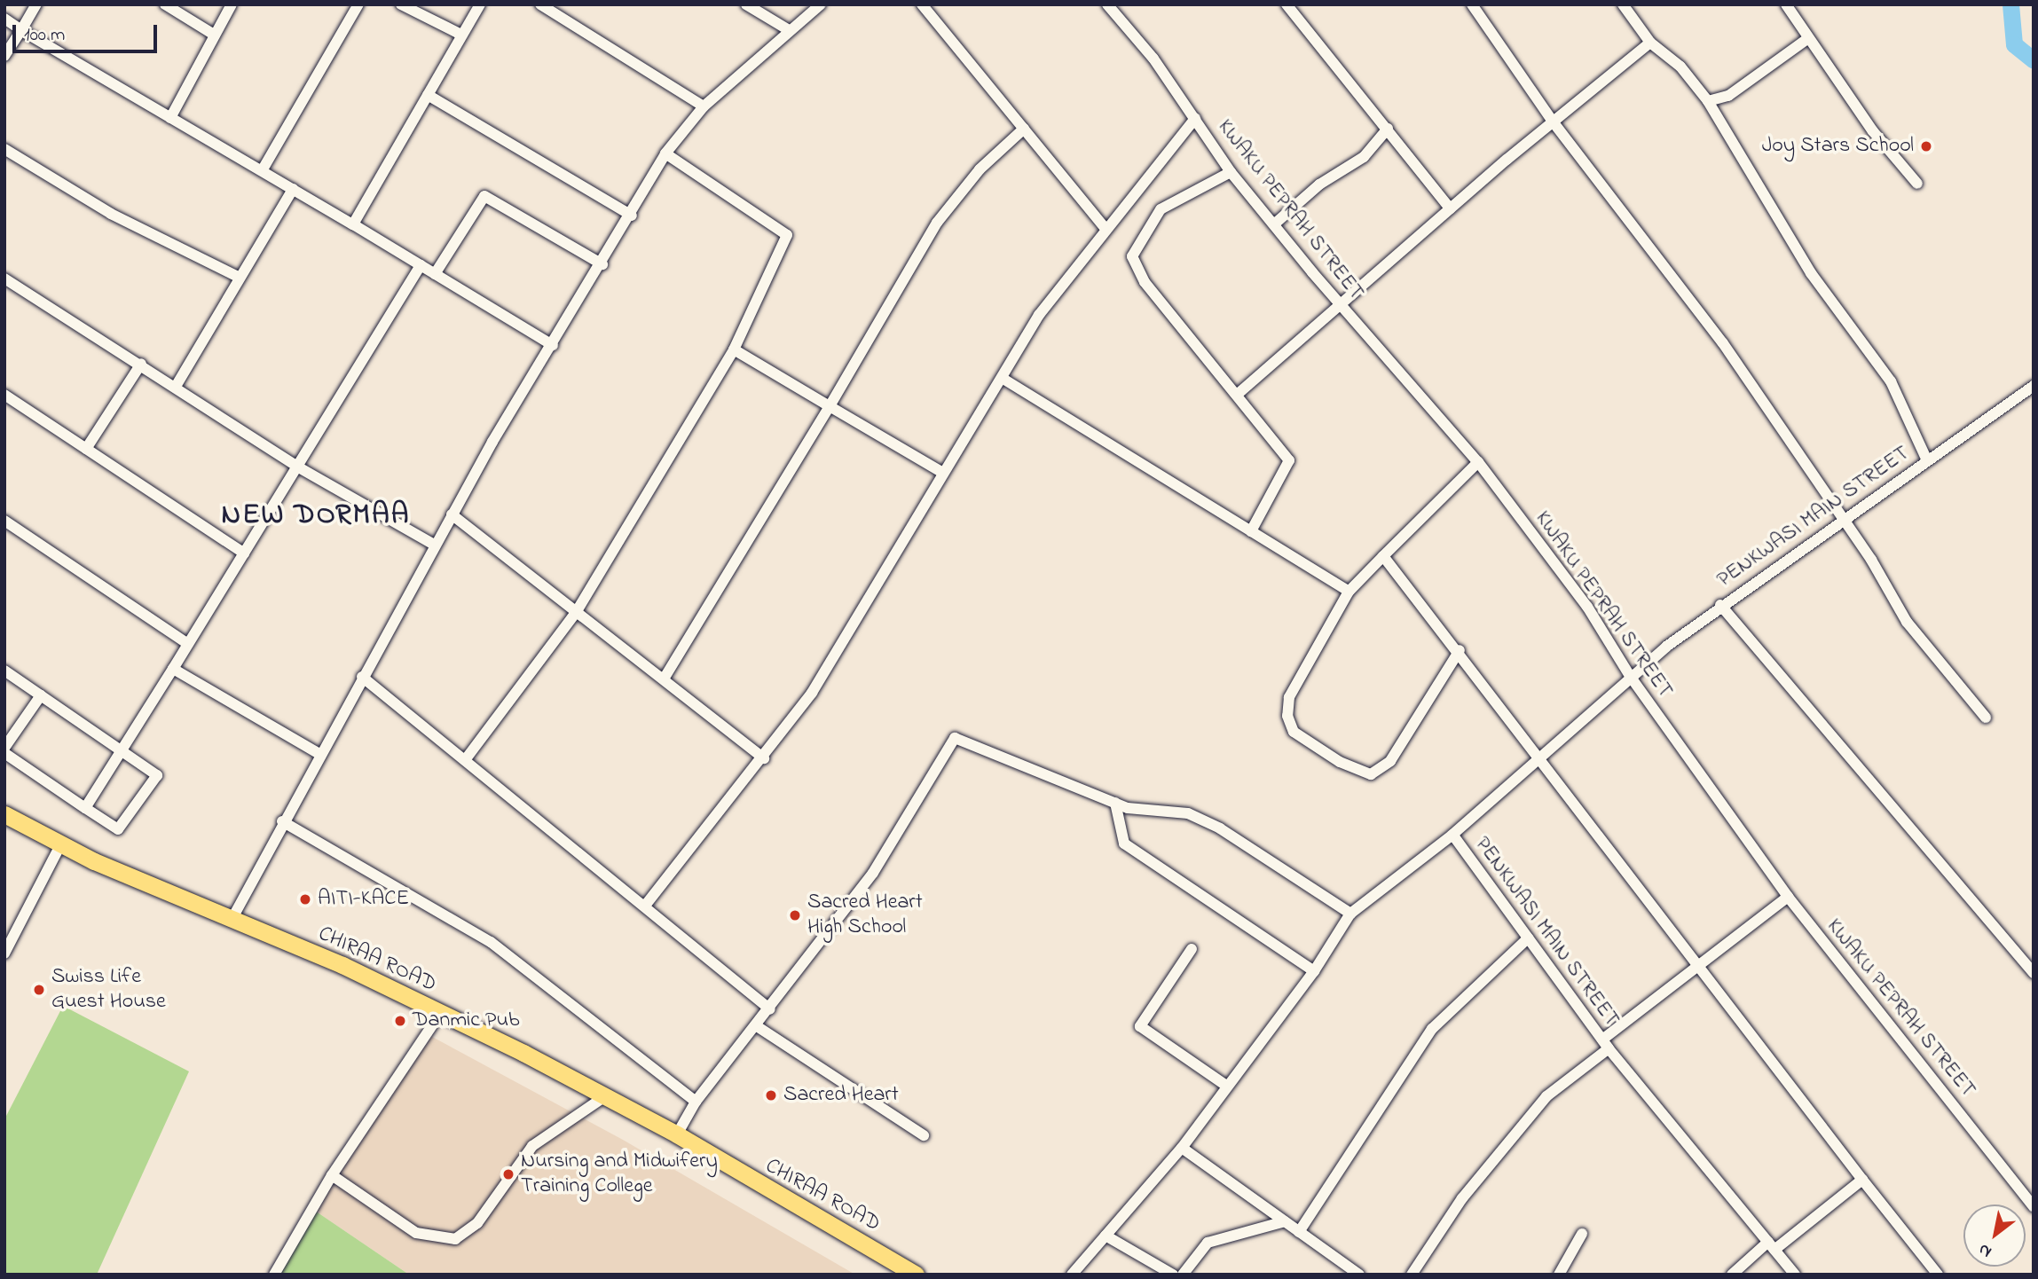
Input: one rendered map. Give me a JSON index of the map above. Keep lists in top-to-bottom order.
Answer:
{
  "streets": {
    "highway": ["CHIRAA ROAD"],
    "street": ["KWAKU PEPRAH STREET", "PENKWASI MAIN STREET"]
  },
  "crossings": [
    ["KWAKU PEPRAH STREET", "PENKWASI MAIN STREET"]
  ],
  "districts": ["NEW DORMAA"],
  "places": [
    "Joy Stars School",
    "AITI-KACE",
    "Sacred Heart High School",
    "Swiss Life Guest House",
    "Danmic Pub",
    "Sacred Heart",
    "Nursing and Midwifery Training College"
  ],
  "scale_bar": "100 m",
  "north": "bottom left"
}
